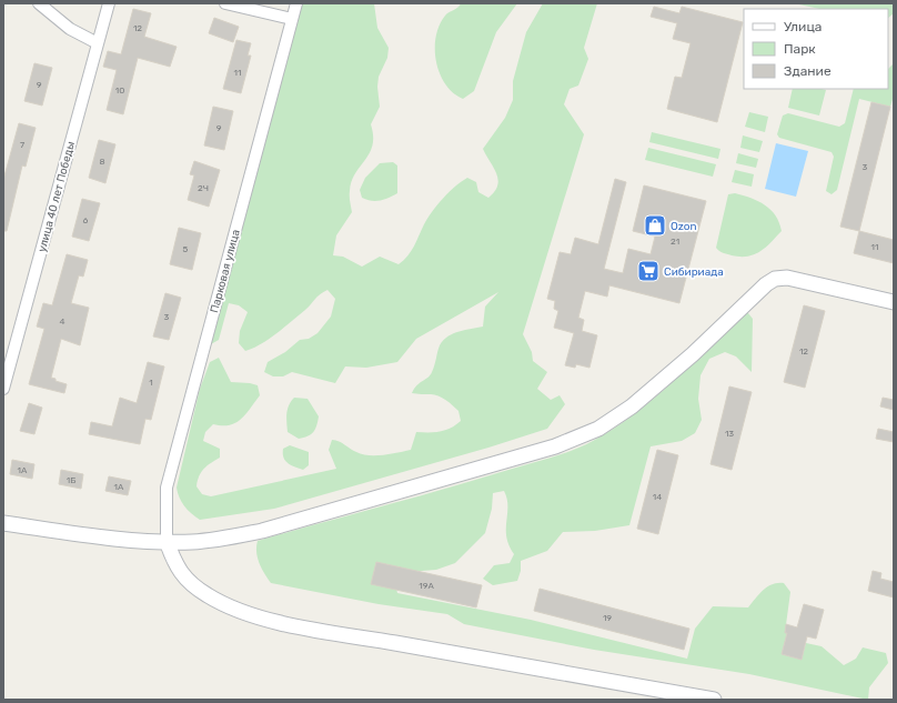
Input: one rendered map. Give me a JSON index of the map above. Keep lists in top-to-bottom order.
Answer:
{
  "streets": {
    "street": ["улица 40 лет Победы", "Парковая улица"]
  },
  "places": {
    "shop": ["Ozon"],
    "supermarket": ["Сибириада"]
  },
  "house_numbers": [
    "12",
    "11",
    "9",
    "10",
    "9",
    "7",
    "8",
    "3",
    "2Ч",
    "6",
    "21",
    "11",
    "5",
    "3",
    "4",
    "12",
    "1",
    "13",
    "1А",
    "1Б",
    "1А",
    "14",
    "19А",
    "19"
  ],
  "legend": ["Улица", "Парк", "Здание"]
}
